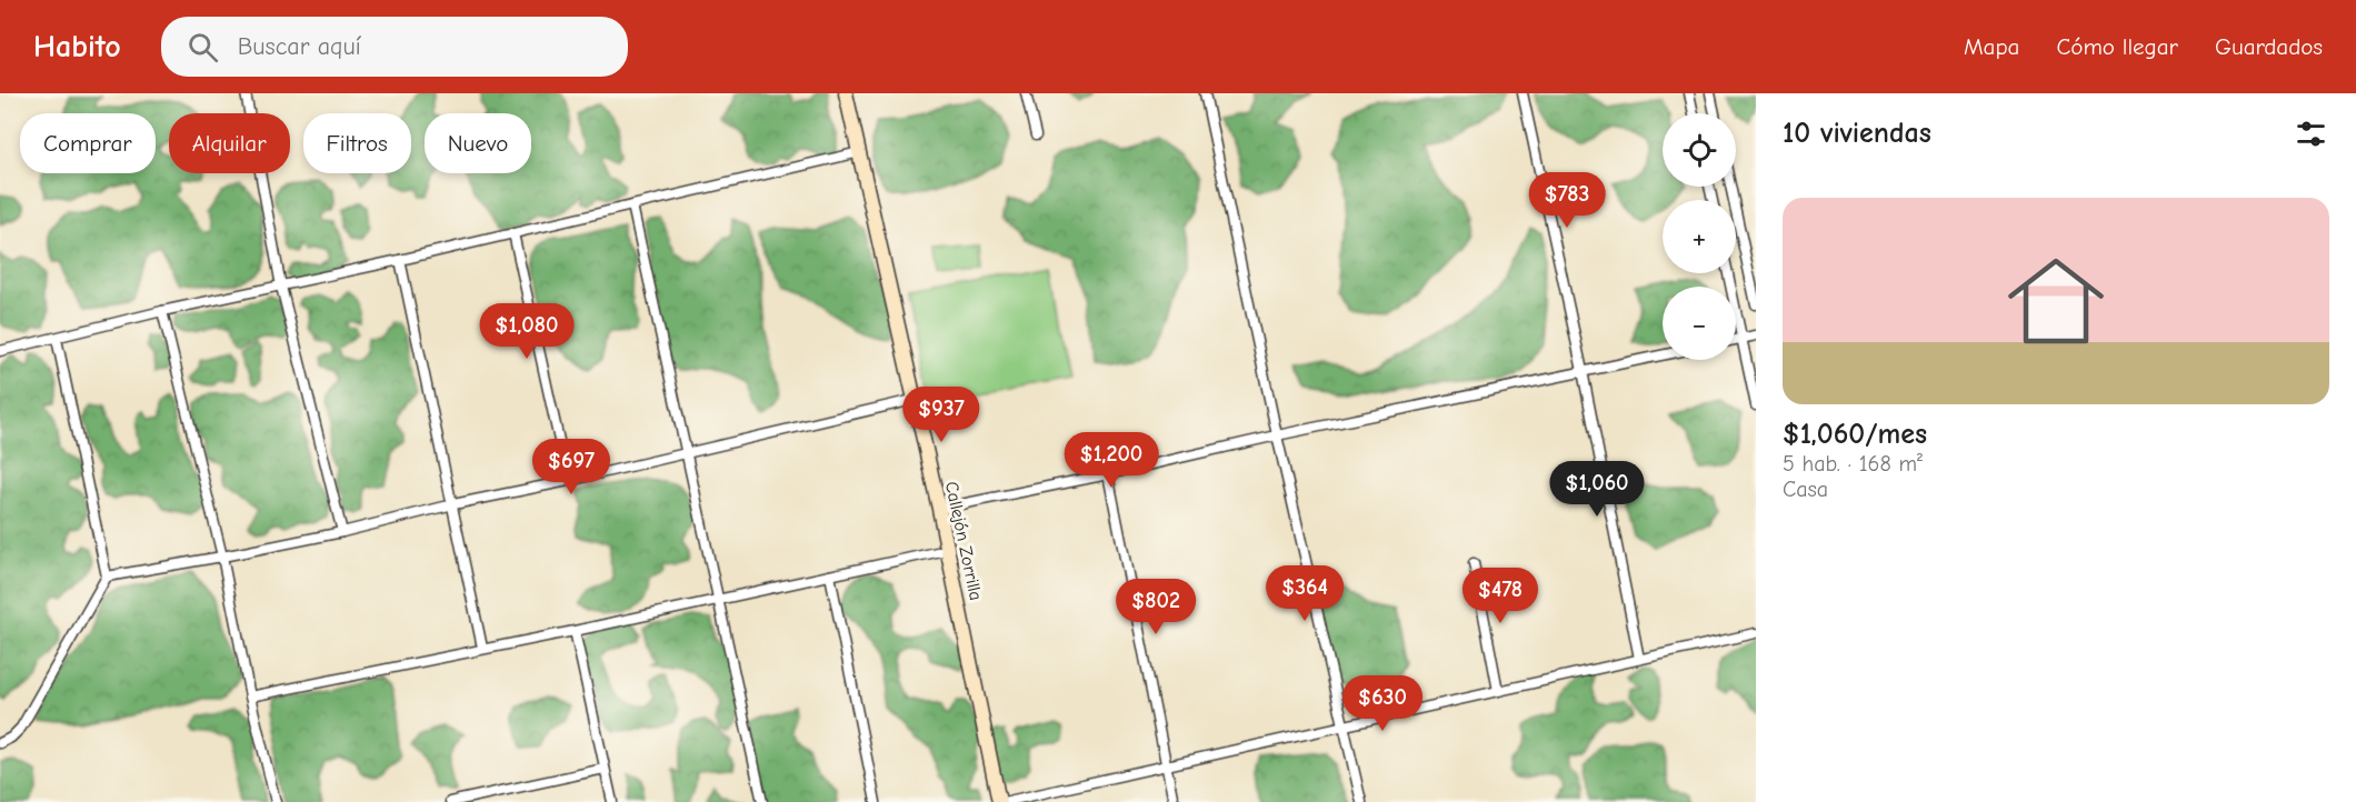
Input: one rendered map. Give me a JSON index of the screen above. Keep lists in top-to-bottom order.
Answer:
{
  "streets": {
    "street": ["Callejón Zorrilla"]
  },
  "page": {
    "header": "Habito",
    "search": "Buscar aquí",
    "nav": ["Mapa", "Cómo llegar", "Guardados"],
    "heading": "10 viviendas",
    "map_buttons": ["+", "−"],
    "chip": [
      "Comprar",
      "Alquilar",
      "Filtros",
      "Nuevo"
    ],
    "price": [
      "$783",
      "$1,080",
      "$937",
      "$1,200",
      "$697",
      "$1,060",
      "$364",
      "$478",
      "$802",
      "$630"
    ],
    "list": [
      {
        "name": "$1,060/mes",
        "note": "5 hab. · 168 m² · Casa"
      }
    ]
  }
}
